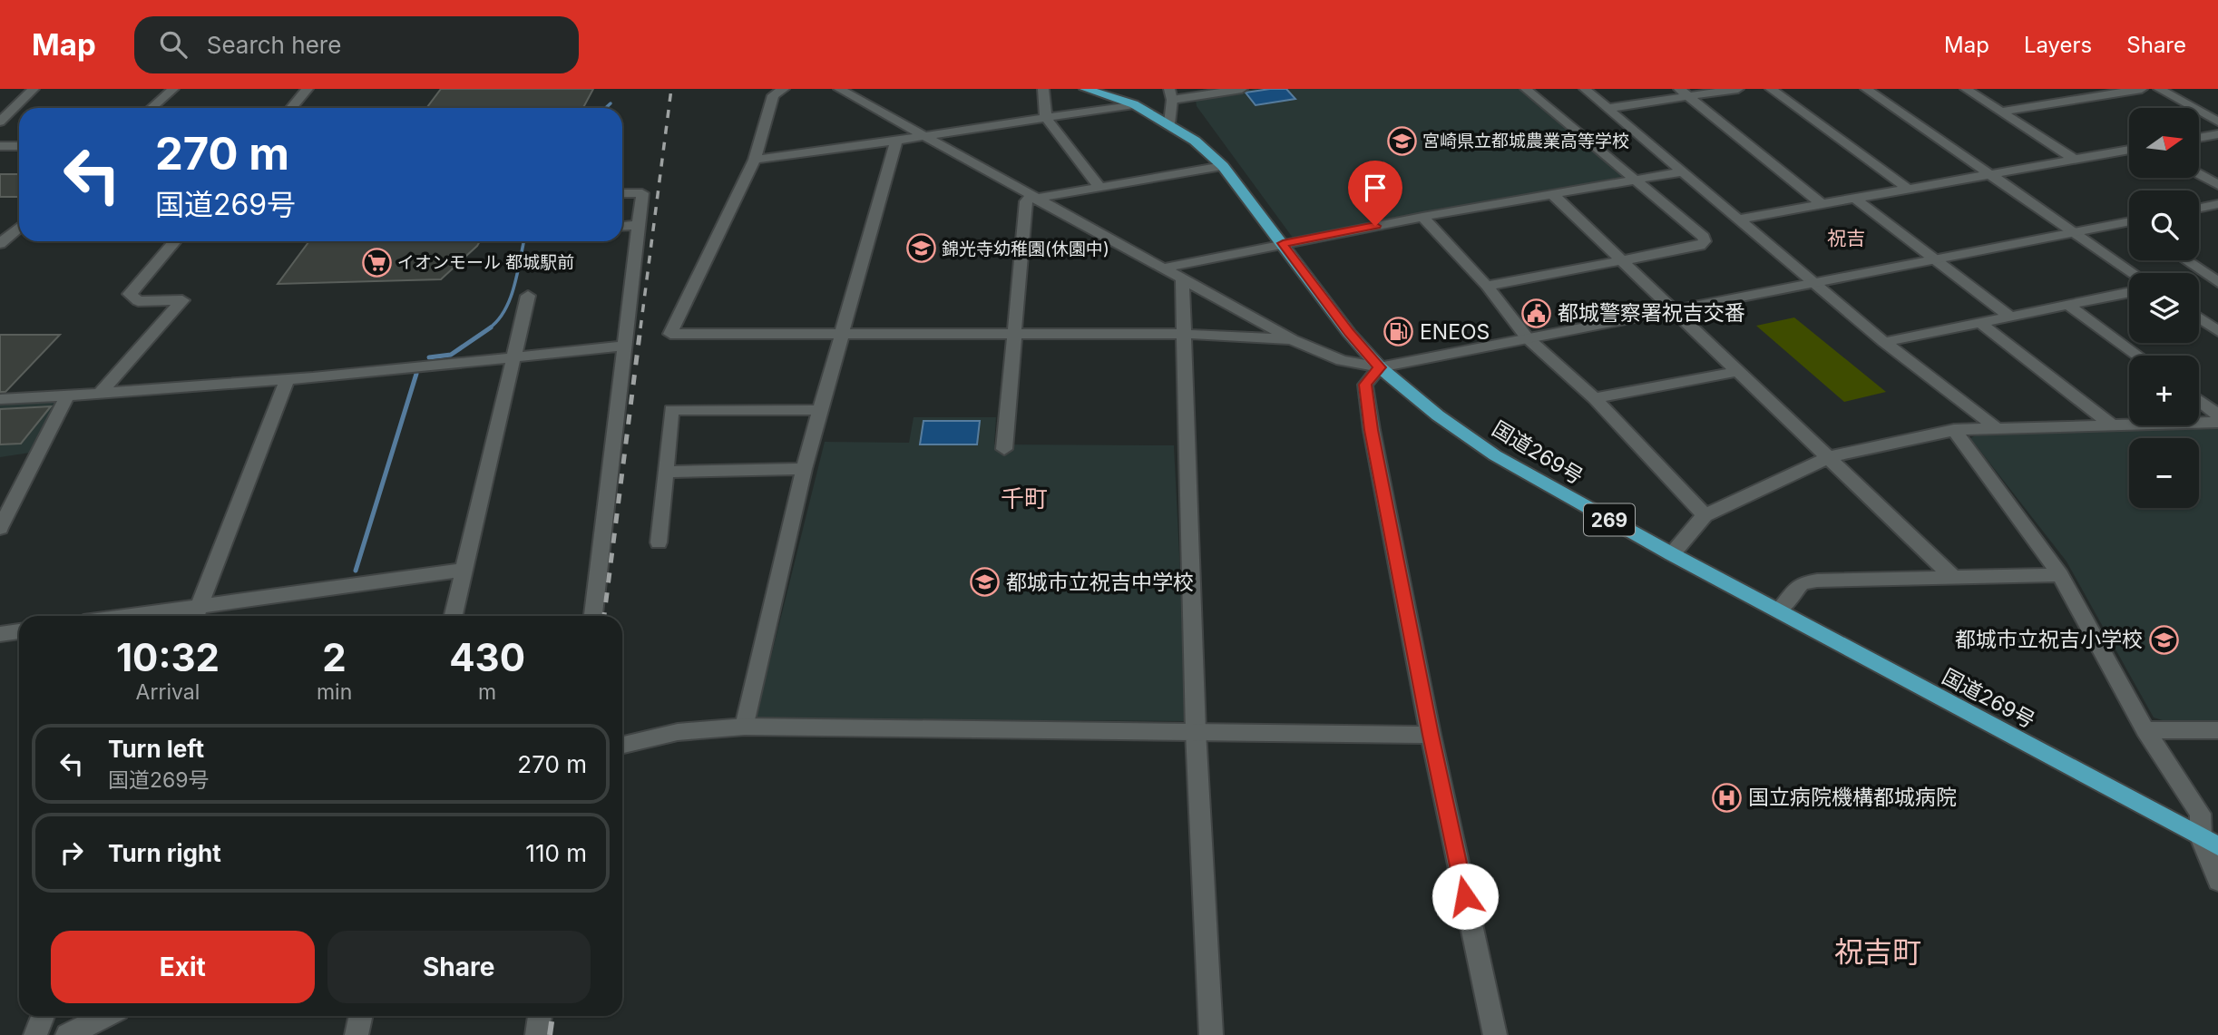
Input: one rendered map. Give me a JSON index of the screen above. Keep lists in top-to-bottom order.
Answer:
{
  "streets": {
    "highway": ["国道269号", "269"]
  },
  "districts": ["祝吉", "千町", "祝吉町"],
  "places": {
    "school or university": [
      "宮崎県立都城農業高等学校",
      "錦光寺幼稚園(休園中)",
      "都城市立祝吉中学校",
      "都城市立祝吉小学校"
    ],
    "supermarket": ["イオンモール 都城駅前"],
    "public building": ["都城警察署祝吉交番"],
    "fuel station": ["ENEOS"],
    "hospital": ["国立病院機構都城病院"]
  },
  "north": "right",
  "page": {
    "header": "Map",
    "search": "Search here",
    "nav": ["Map", "Layers", "Share"],
    "map_buttons": ["+", "−"],
    "turn": ["270 m", "国道269号"],
    "eta": [
      "10:32",
      "Arrival",
      "2",
      "min",
      "430",
      "m"
    ],
    "list": [
      {
        "name": "Turn left",
        "note": "国道269号",
        "value": "270 m"
      },
      {
        "name": "Turn right",
        "value": "110 m"
      }
    ],
    "buttons": ["Exit", "Share"]
  }
}
